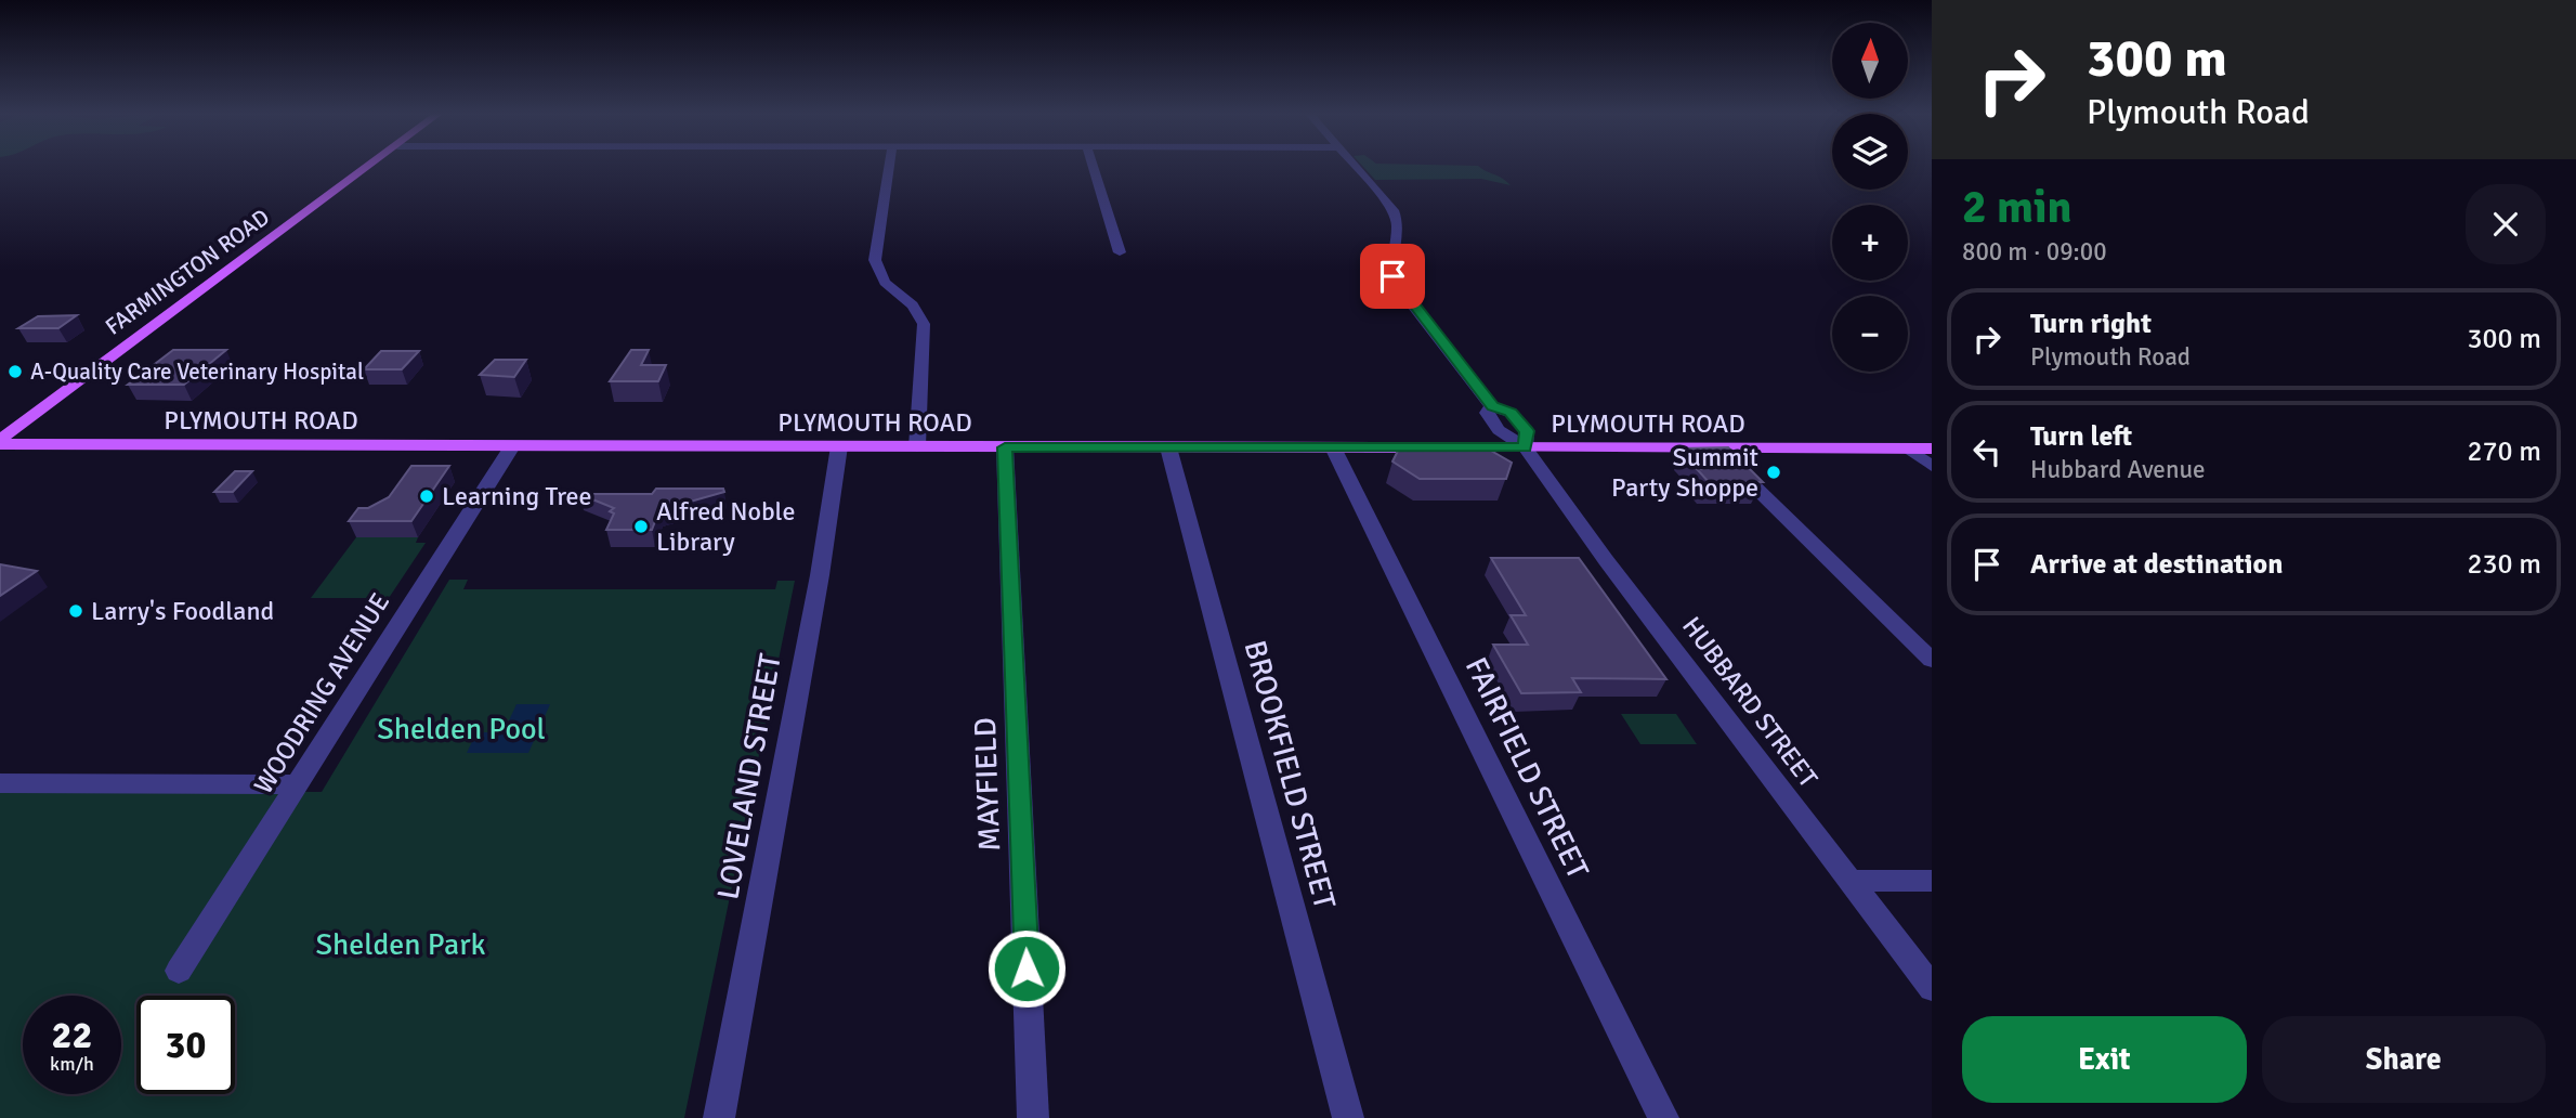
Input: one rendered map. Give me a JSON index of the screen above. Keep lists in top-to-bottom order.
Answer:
{
  "streets": {
    "main road": ["FARMINGTON ROAD", "PLYMOUTH ROAD"],
    "street": [
      "WOODRING AVENUE",
      "HUBBARD STREET",
      "FAIRFIELD STREET",
      "BROOKFIELD STREET",
      "LOVELAND STREET",
      "MAYFIELD"
    ]
  },
  "crossings": [
    ["FARMINGTON ROAD", "PLYMOUTH ROAD"],
    ["PLYMOUTH ROAD", "WOODRING AVENUE"],
    ["PLYMOUTH ROAD", "HUBBARD STREET"],
    ["PLYMOUTH ROAD", "FAIRFIELD STREET"],
    ["PLYMOUTH ROAD", "BROOKFIELD STREET"],
    ["PLYMOUTH ROAD", "LOVELAND STREET"],
    ["PLYMOUTH ROAD", "MAYFIELD"]
  ],
  "parks": ["Shelden Pool", "Shelden Park"],
  "places": [
    "A-Quality Care Veterinary Hospital",
    "Summit Party Shoppe",
    "Learning Tree",
    "Alfred Noble Library",
    "Larry's Foodland"
  ],
  "north": "top",
  "page": {
    "turn": ["300 m", "Plymouth Road"],
    "map_buttons": ["+", "−"],
    "heading": ["2 min", "800 m · 09:00"],
    "list": [
      {
        "name": "Turn right",
        "note": "Plymouth Road",
        "value": "300 m"
      },
      {
        "name": "Turn left",
        "note": "Hubbard Avenue",
        "value": "270 m"
      },
      {
        "name": "Arrive at destination",
        "value": "230 m"
      }
    ],
    "speed": "22 km/h",
    "limit": "30",
    "buttons": ["Exit", "Share"]
  }
}
